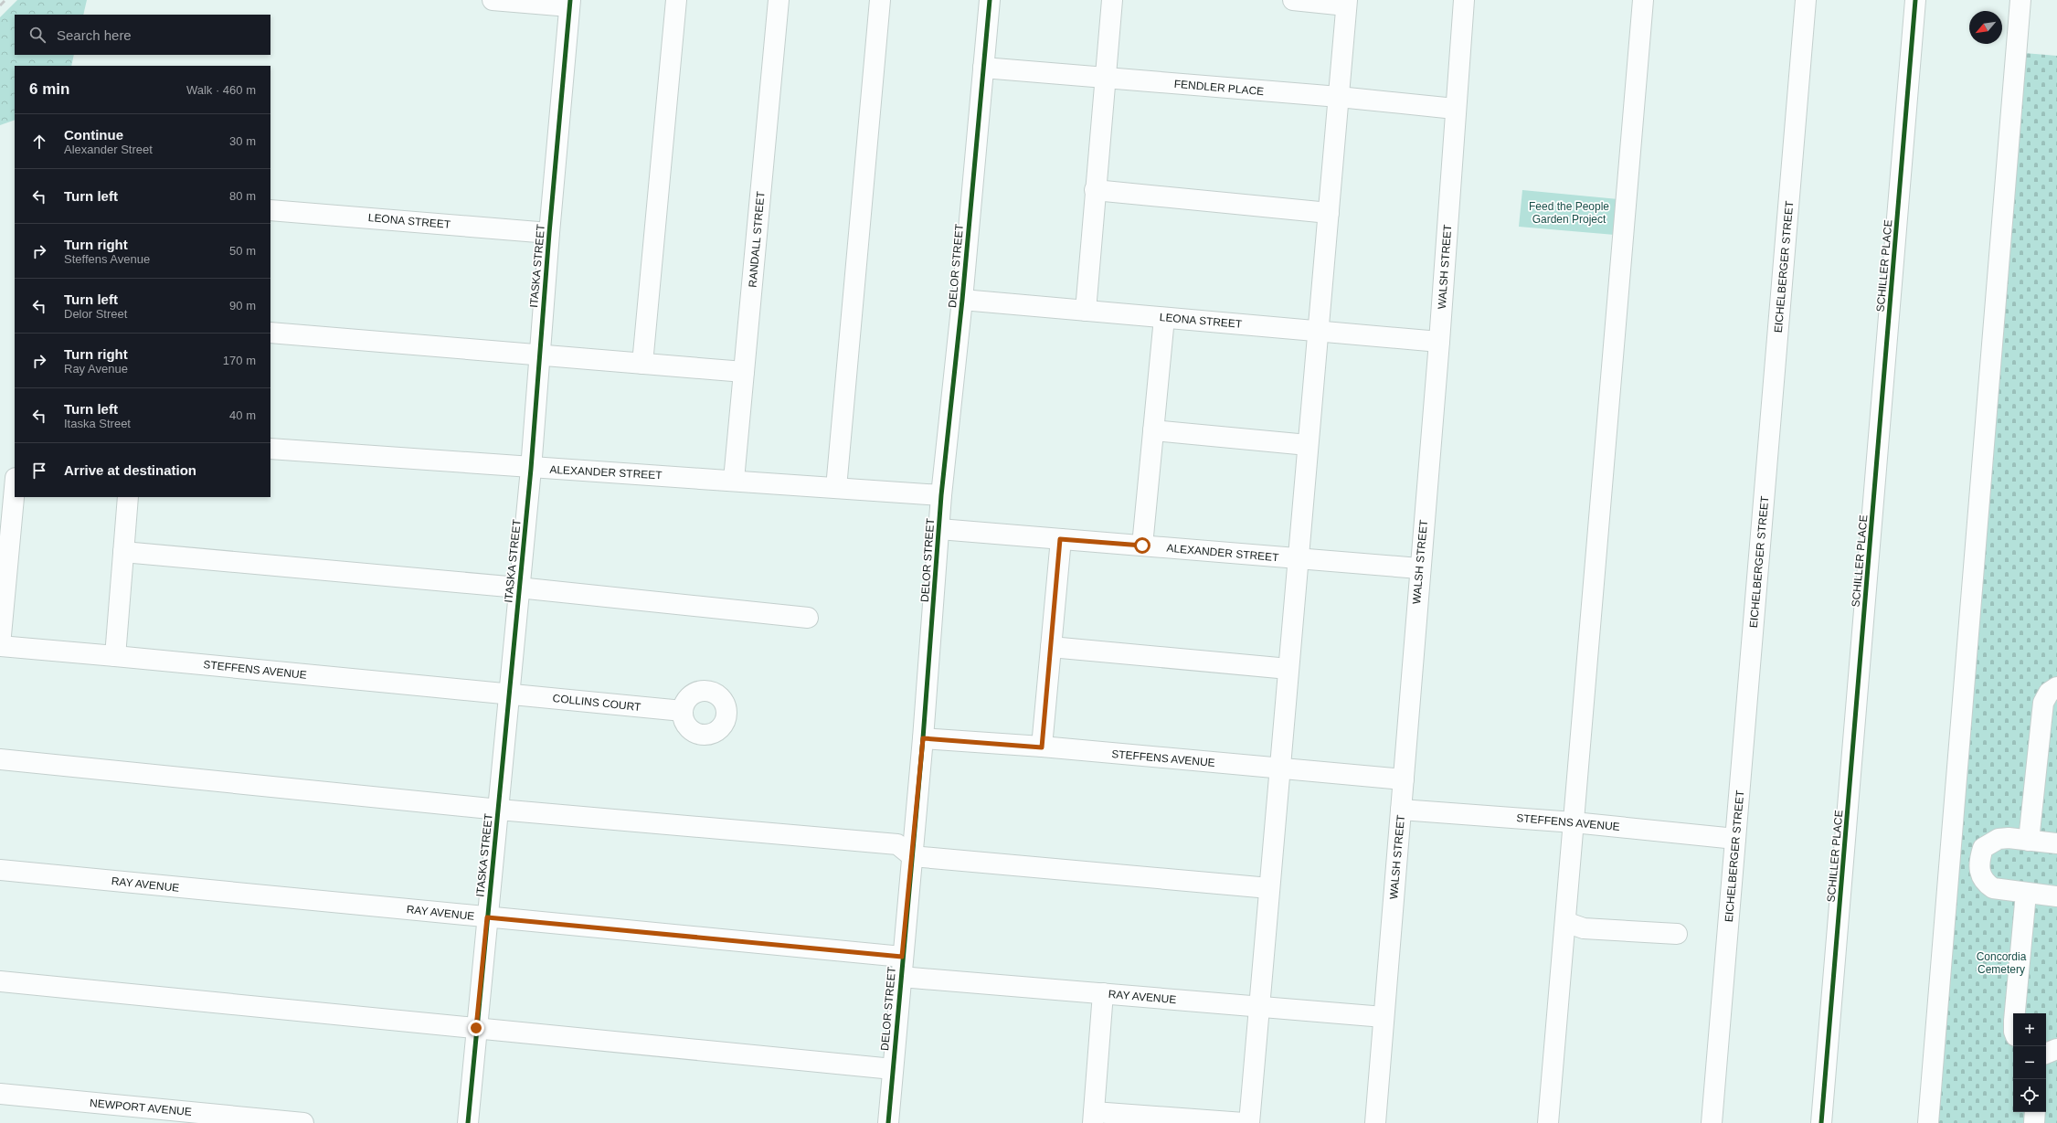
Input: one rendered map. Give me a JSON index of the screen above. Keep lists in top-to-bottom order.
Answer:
{
  "streets": {
    "street": [
      "FENDLER PLACE",
      "LEONA STREET",
      "RANDALL STREET",
      "ITASKA STREET",
      "DELOR STREET",
      "SCHILLER PLACE",
      "WALSH STREET",
      "EICHELBERGER STREET",
      "ALEXANDER STREET",
      "STEFFENS AVENUE",
      "COLLINS COURT",
      "RAY AVENUE",
      "NEWPORT AVENUE"
    ]
  },
  "crossings": [
    ["FENDLER PLACE", "DELOR STREET"],
    ["FENDLER PLACE", "WALSH STREET"],
    ["LEONA STREET", "ITASKA STREET"],
    ["LEONA STREET", "DELOR STREET"],
    ["LEONA STREET", "WALSH STREET"],
    ["RANDALL STREET", "ALEXANDER STREET"],
    ["ITASKA STREET", "ALEXANDER STREET"],
    ["ITASKA STREET", "STEFFENS AVENUE"],
    ["ITASKA STREET", "COLLINS COURT"],
    ["ITASKA STREET", "RAY AVENUE"],
    ["DELOR STREET", "ALEXANDER STREET"],
    ["DELOR STREET", "STEFFENS AVENUE"],
    ["DELOR STREET", "RAY AVENUE"],
    ["WALSH STREET", "ALEXANDER STREET"],
    ["WALSH STREET", "STEFFENS AVENUE"],
    ["WALSH STREET", "RAY AVENUE"],
    ["EICHELBERGER STREET", "STEFFENS AVENUE"],
    ["STEFFENS AVENUE", "COLLINS COURT"]
  ],
  "parks": ["Feed the People Garden Project", "Concordia Cemetery"],
  "north": "bottom left",
  "page": {
    "search": "Search here",
    "heading": ["6 min", "Walk · 460 m"],
    "list": [
      ["Continue", "Alexander Street", "30 m"],
      ["Turn left", "80 m"],
      ["Turn right", "Steffens Avenue", "50 m"],
      ["Turn left", "Delor Street", "90 m"],
      ["Turn right", "Ray Avenue", "170 m"],
      ["Turn left", "Itaska Street", "40 m"],
      "Arrive at destination"
    ],
    "map_buttons": ["+", "−"]
  }
}
